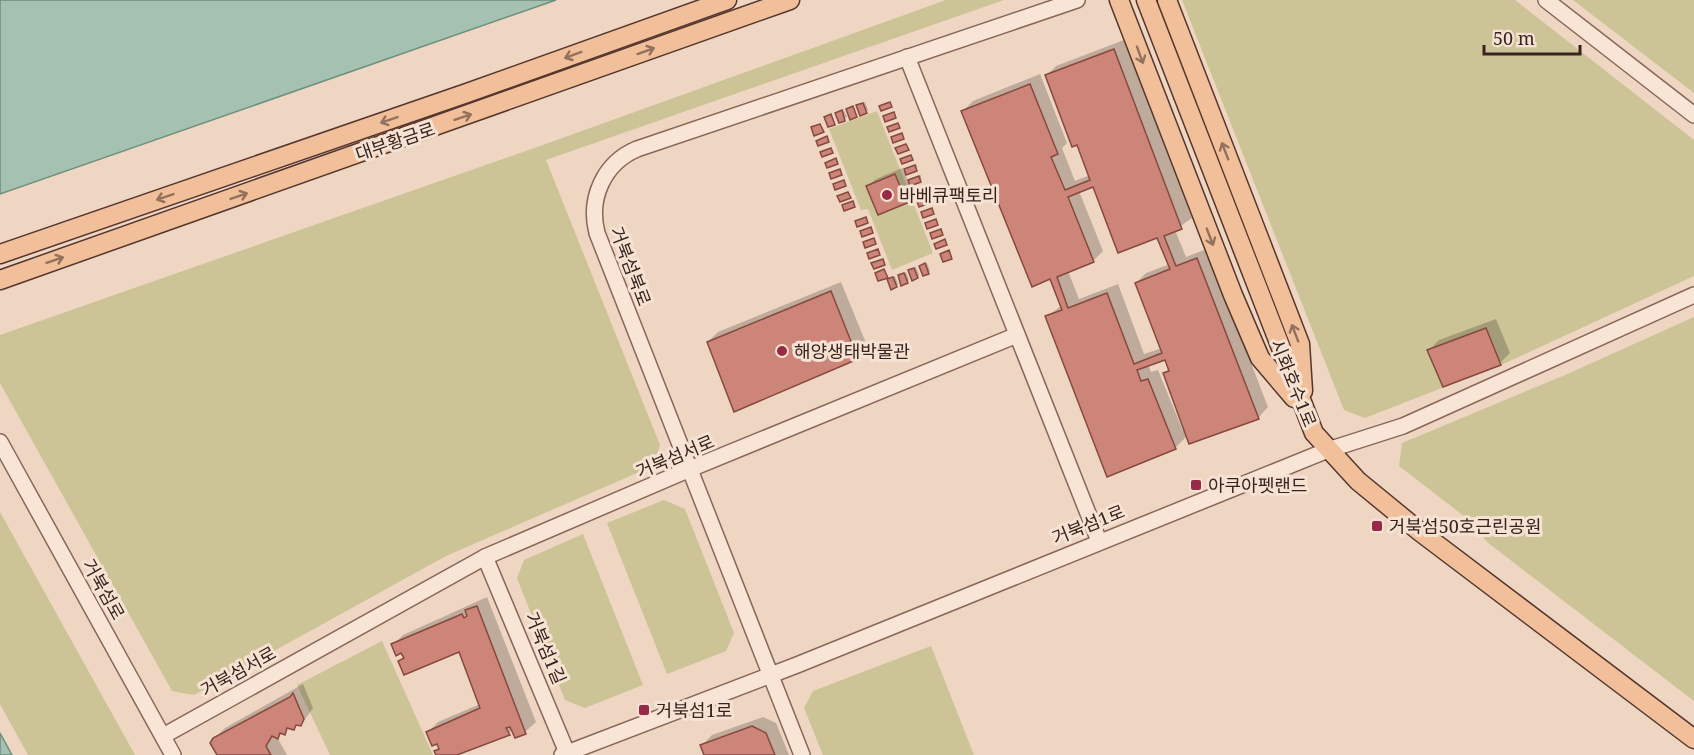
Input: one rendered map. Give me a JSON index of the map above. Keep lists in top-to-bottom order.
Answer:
{
  "streets": {
    "main road": ["대부황금로", "시화호수1로"],
    "street": [
      "거북섬북로",
      "거북섬서로",
      "거북섬1로",
      "거북섬로",
      "거북섬1길"
    ]
  },
  "crossings": [
    ["거북섬북로", "거북섬서로"],
    ["거북섬북로", "거북섬1로"],
    ["시화호수1로", "거북섬1로"],
    ["거북섬서로", "거북섬로"],
    ["거북섬서로", "거북섬1길"],
    ["거북섬1로", "거북섬1길"]
  ],
  "places": {
    "other": ["바베큐팩토리", "해양생태박물관"],
    "transit": ["아쿠아펫랜드", "거북섬50호근린공원", "거북섬1로"]
  },
  "scale_bar": "50 m"
}
